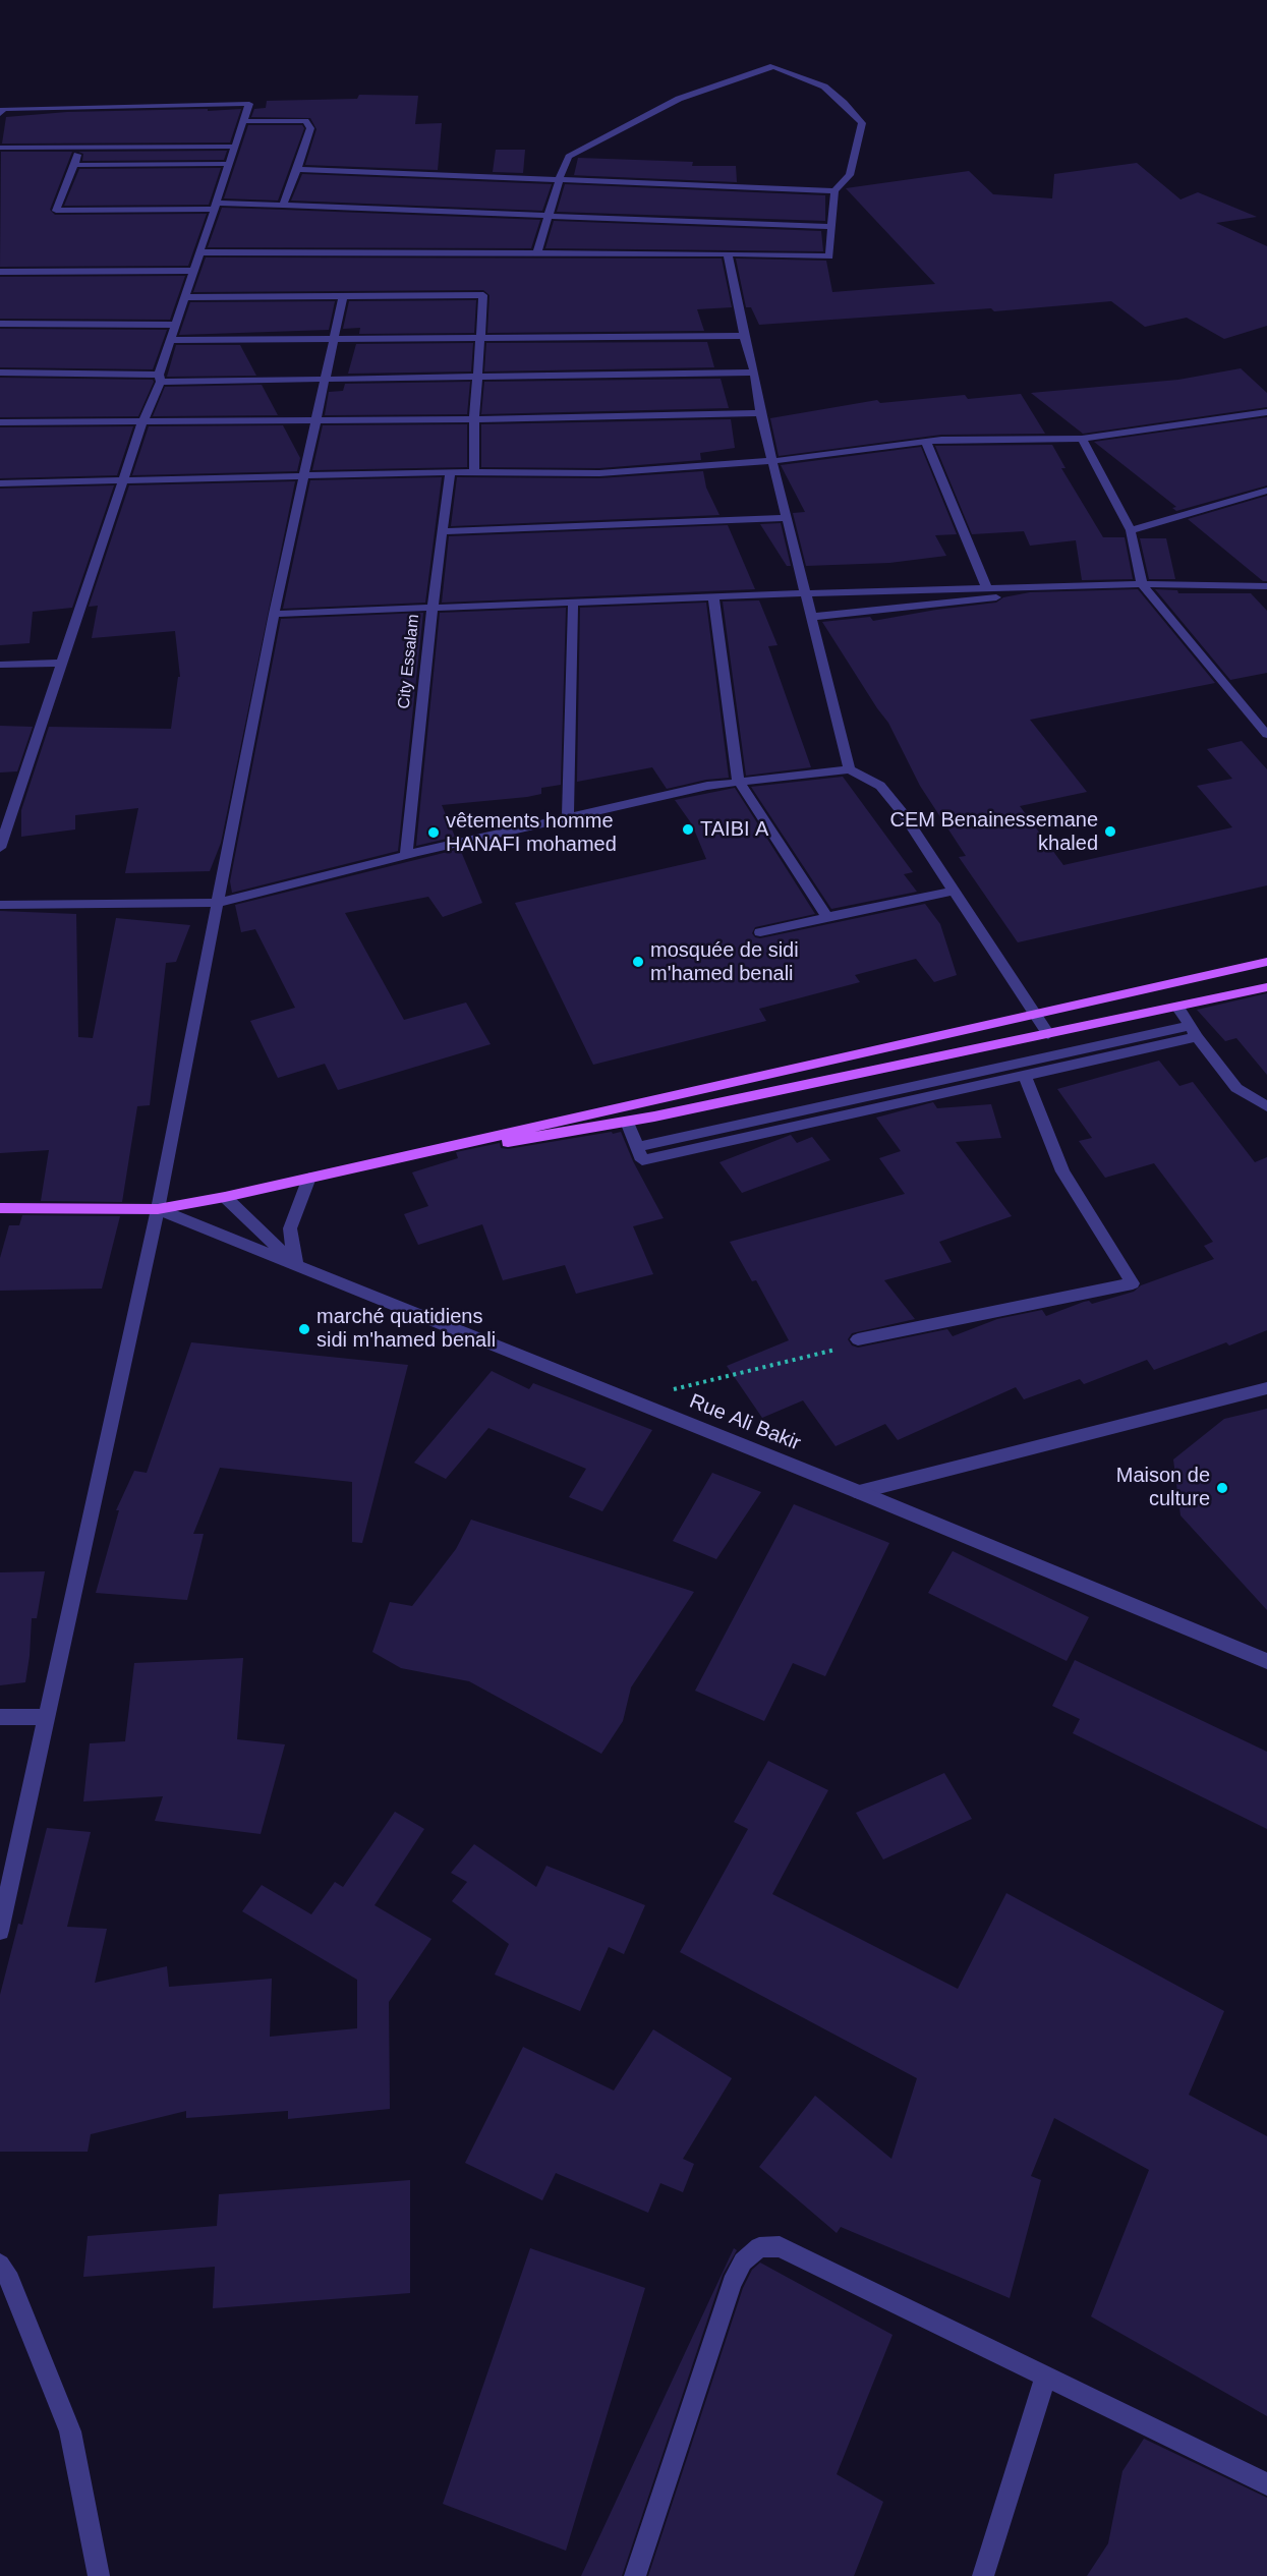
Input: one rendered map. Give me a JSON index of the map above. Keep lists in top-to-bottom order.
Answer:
{
  "streets": {
    "street": ["City Essalam", "Rue Ali Bakir"]
  },
  "places": [
    "TAIBI A",
    "CEM Benainessemane khaled",
    "vêtements homme HANAFI mohamed",
    "mosquée de sidi m'hamed benali",
    "marché quatidiens sidi m'hamed benali",
    "Maison de culture"
  ]
}
